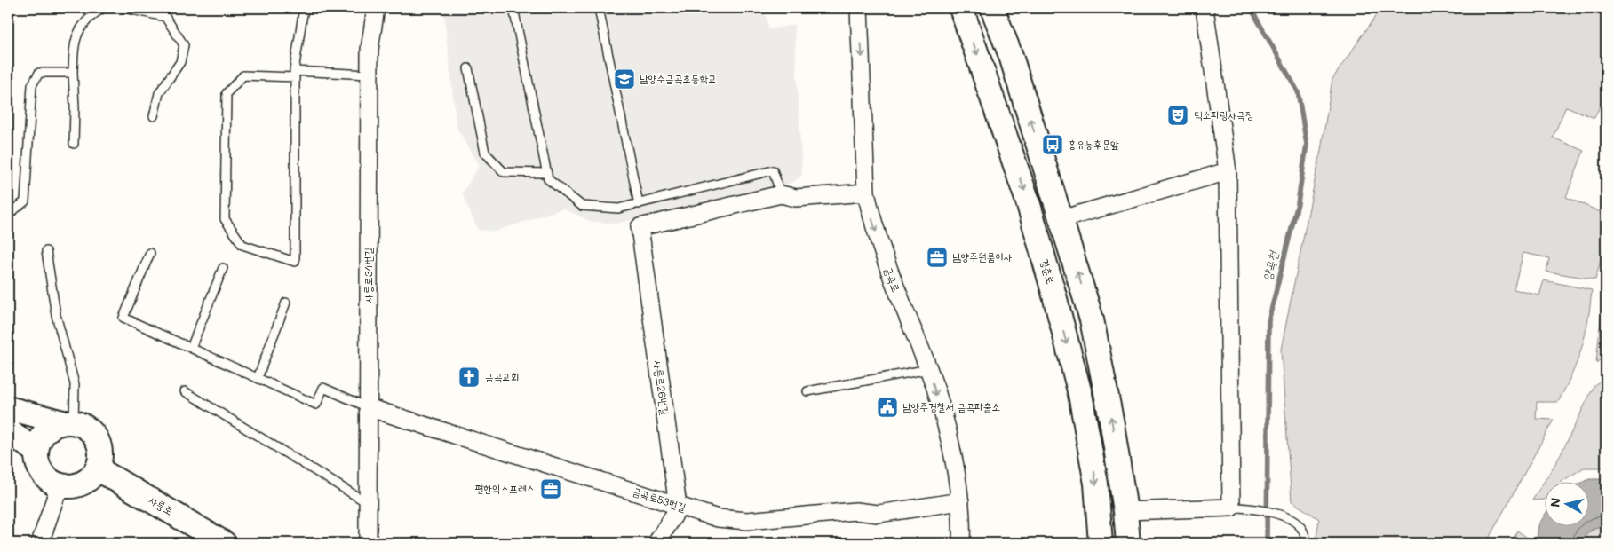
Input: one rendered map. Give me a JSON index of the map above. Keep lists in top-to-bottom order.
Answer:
{
  "streets": {
    "street": [
      "경춘로",
      "사릉로34번길",
      "금곡로",
      "사릉로26번길",
      "금곡로53번길",
      "사릉로"
    ]
  },
  "crossings": [
    ["사릉로34번길", "금곡로53번길"],
    ["금곡로", "금곡로53번길"],
    ["사릉로26번길", "금곡로53번길"]
  ],
  "one_way": ["금곡로"],
  "water": ["양곡천"],
  "places": {
    "school or university": ["남양주금곡초등학교"],
    "theatre": ["덕소파랑새극장"],
    "bus stop": ["홍유능후문앞"],
    "office": ["남양주원룸이사", "편한익스프레스"],
    "church": ["금곡교회"],
    "public building": ["남양주경찰서 금곡파출소"]
  },
  "north": "left"
}
